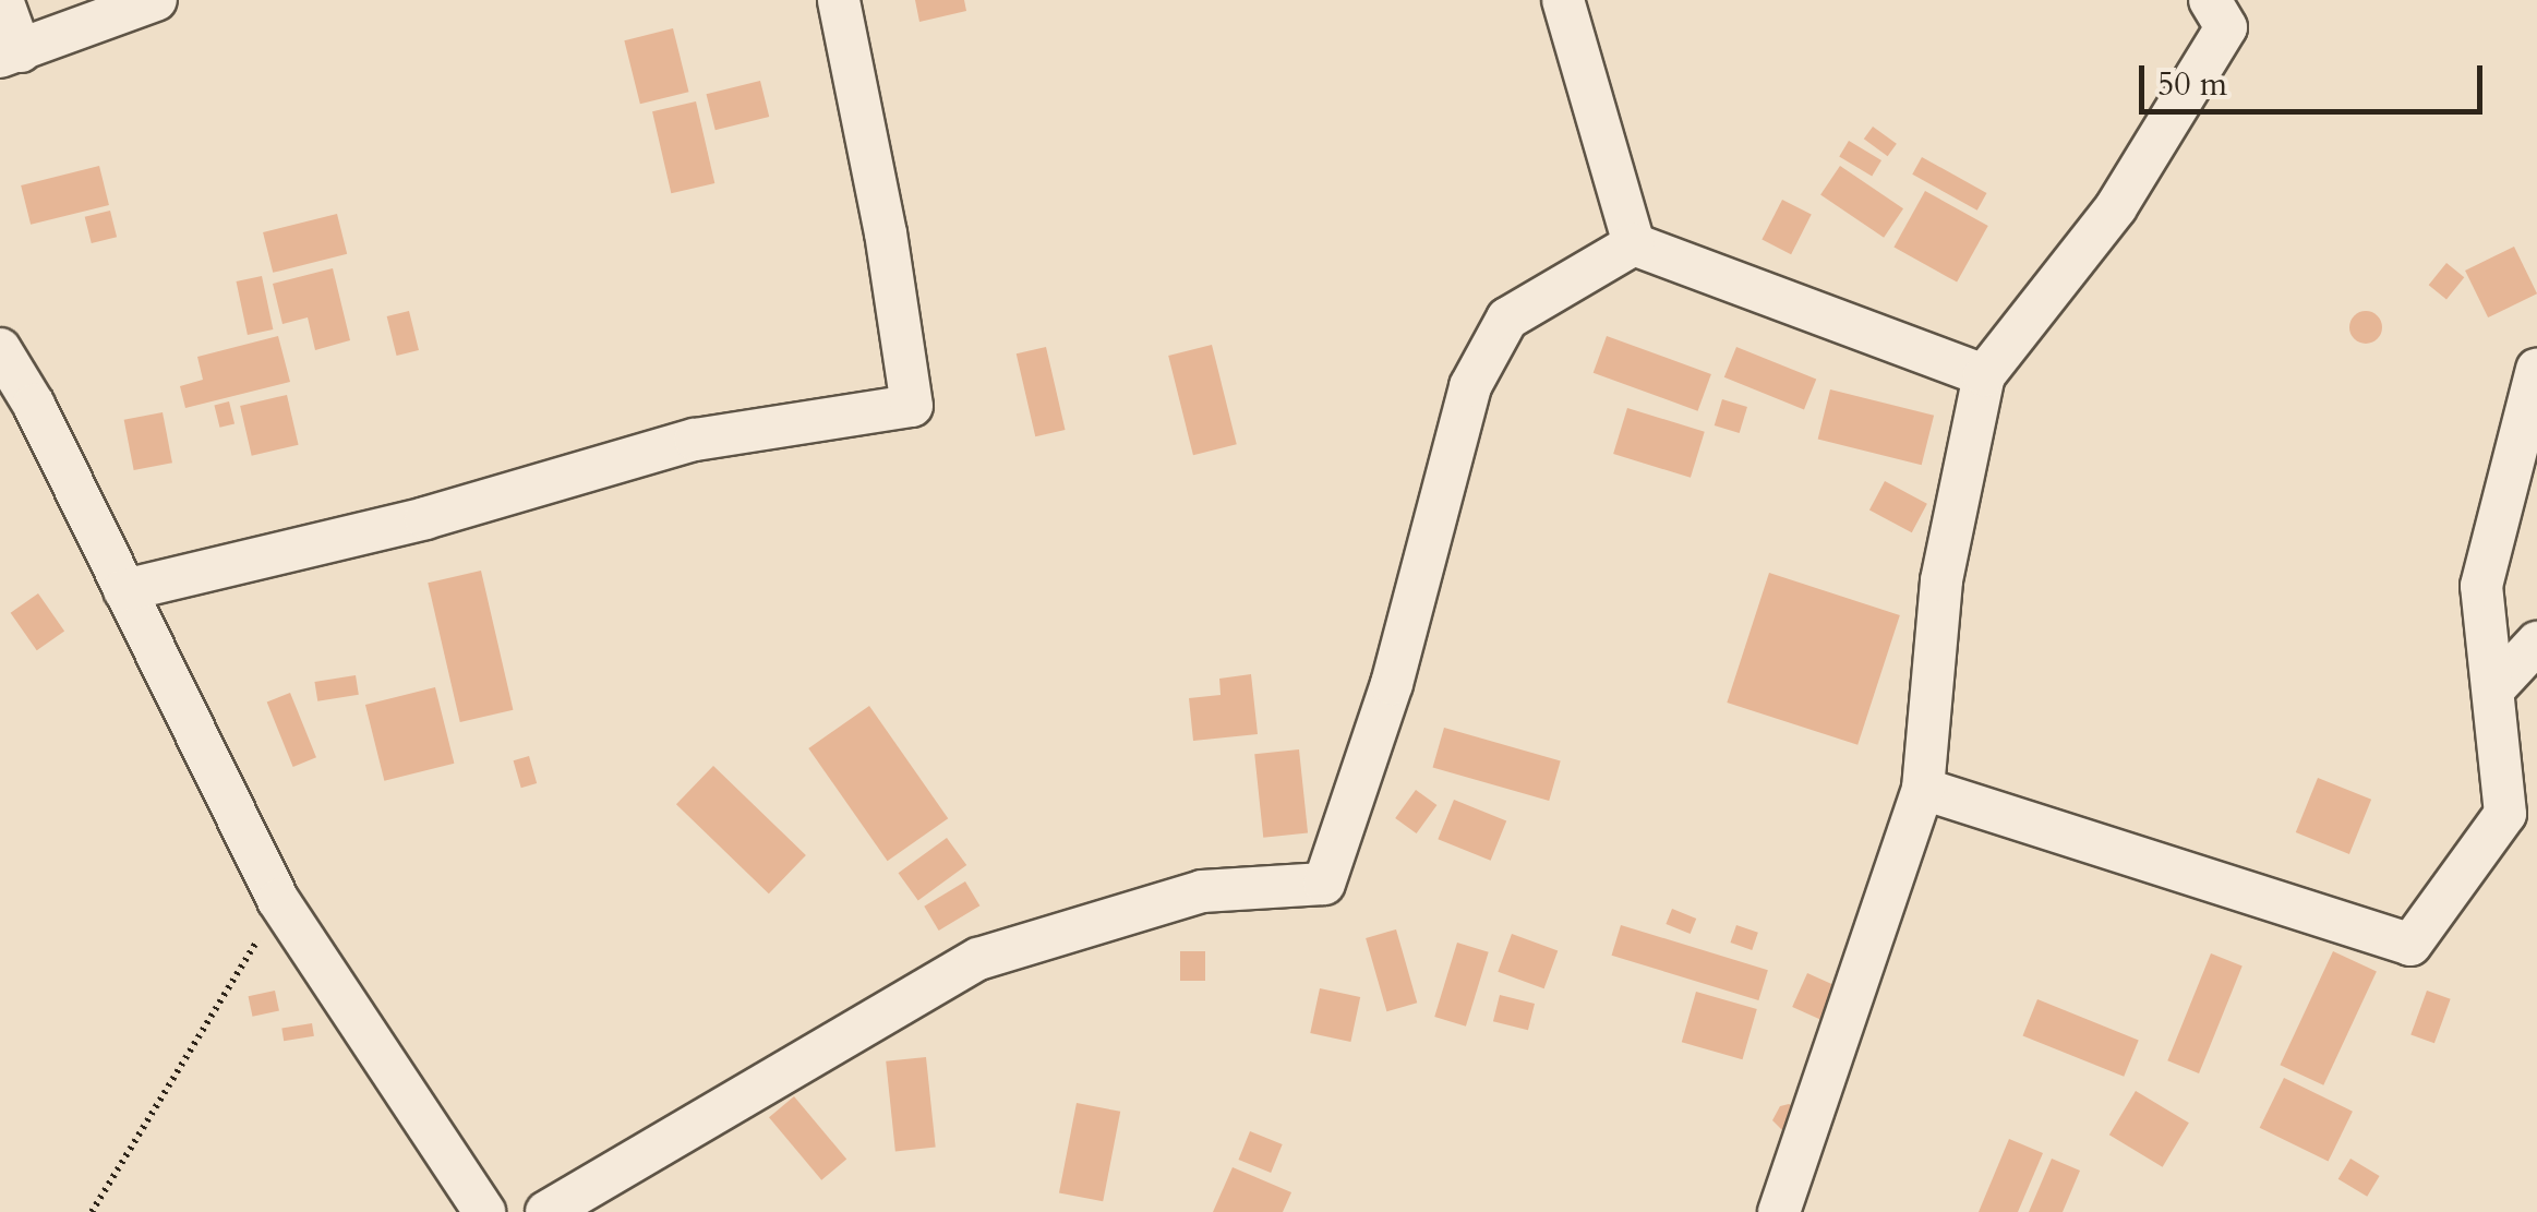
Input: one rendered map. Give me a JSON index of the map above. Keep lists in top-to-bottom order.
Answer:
{
  "scale_bar": "50 m"
}
